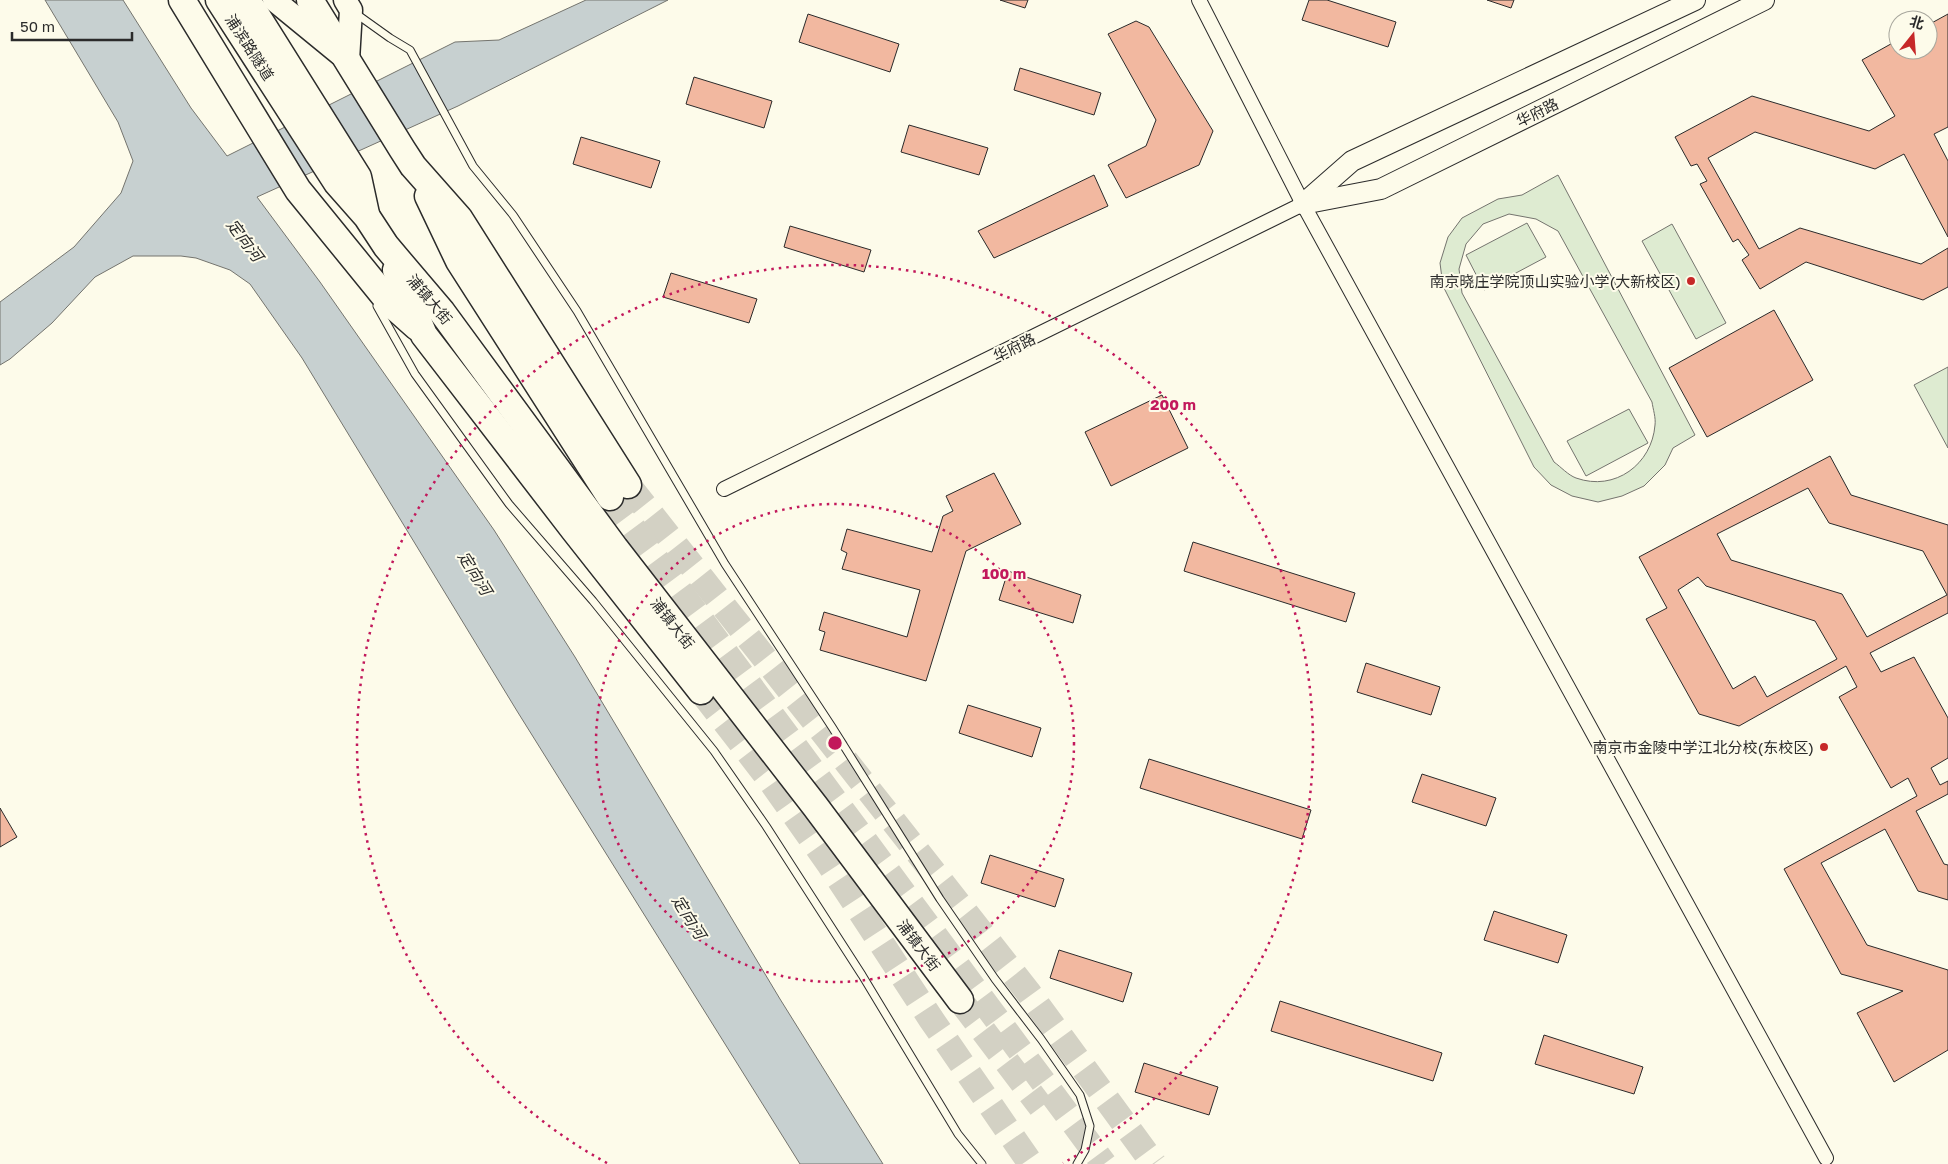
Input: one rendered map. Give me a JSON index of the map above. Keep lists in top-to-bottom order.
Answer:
{
  "streets": {
    "highway": ["浦滨路隧道", "浦镇大街"],
    "street": ["华府路"]
  },
  "crossings": [
    ["浦滨路隧道", "浦镇大街"]
  ],
  "water": ["定向河"],
  "places": ["南京晓庄学院顶山实验小学(大新校区)", "南京市金陵中学江北分校(东校区)"],
  "scale_bar": "50 m",
  "north": "top",
  "rings": ["200 m", "100 m"]
}
